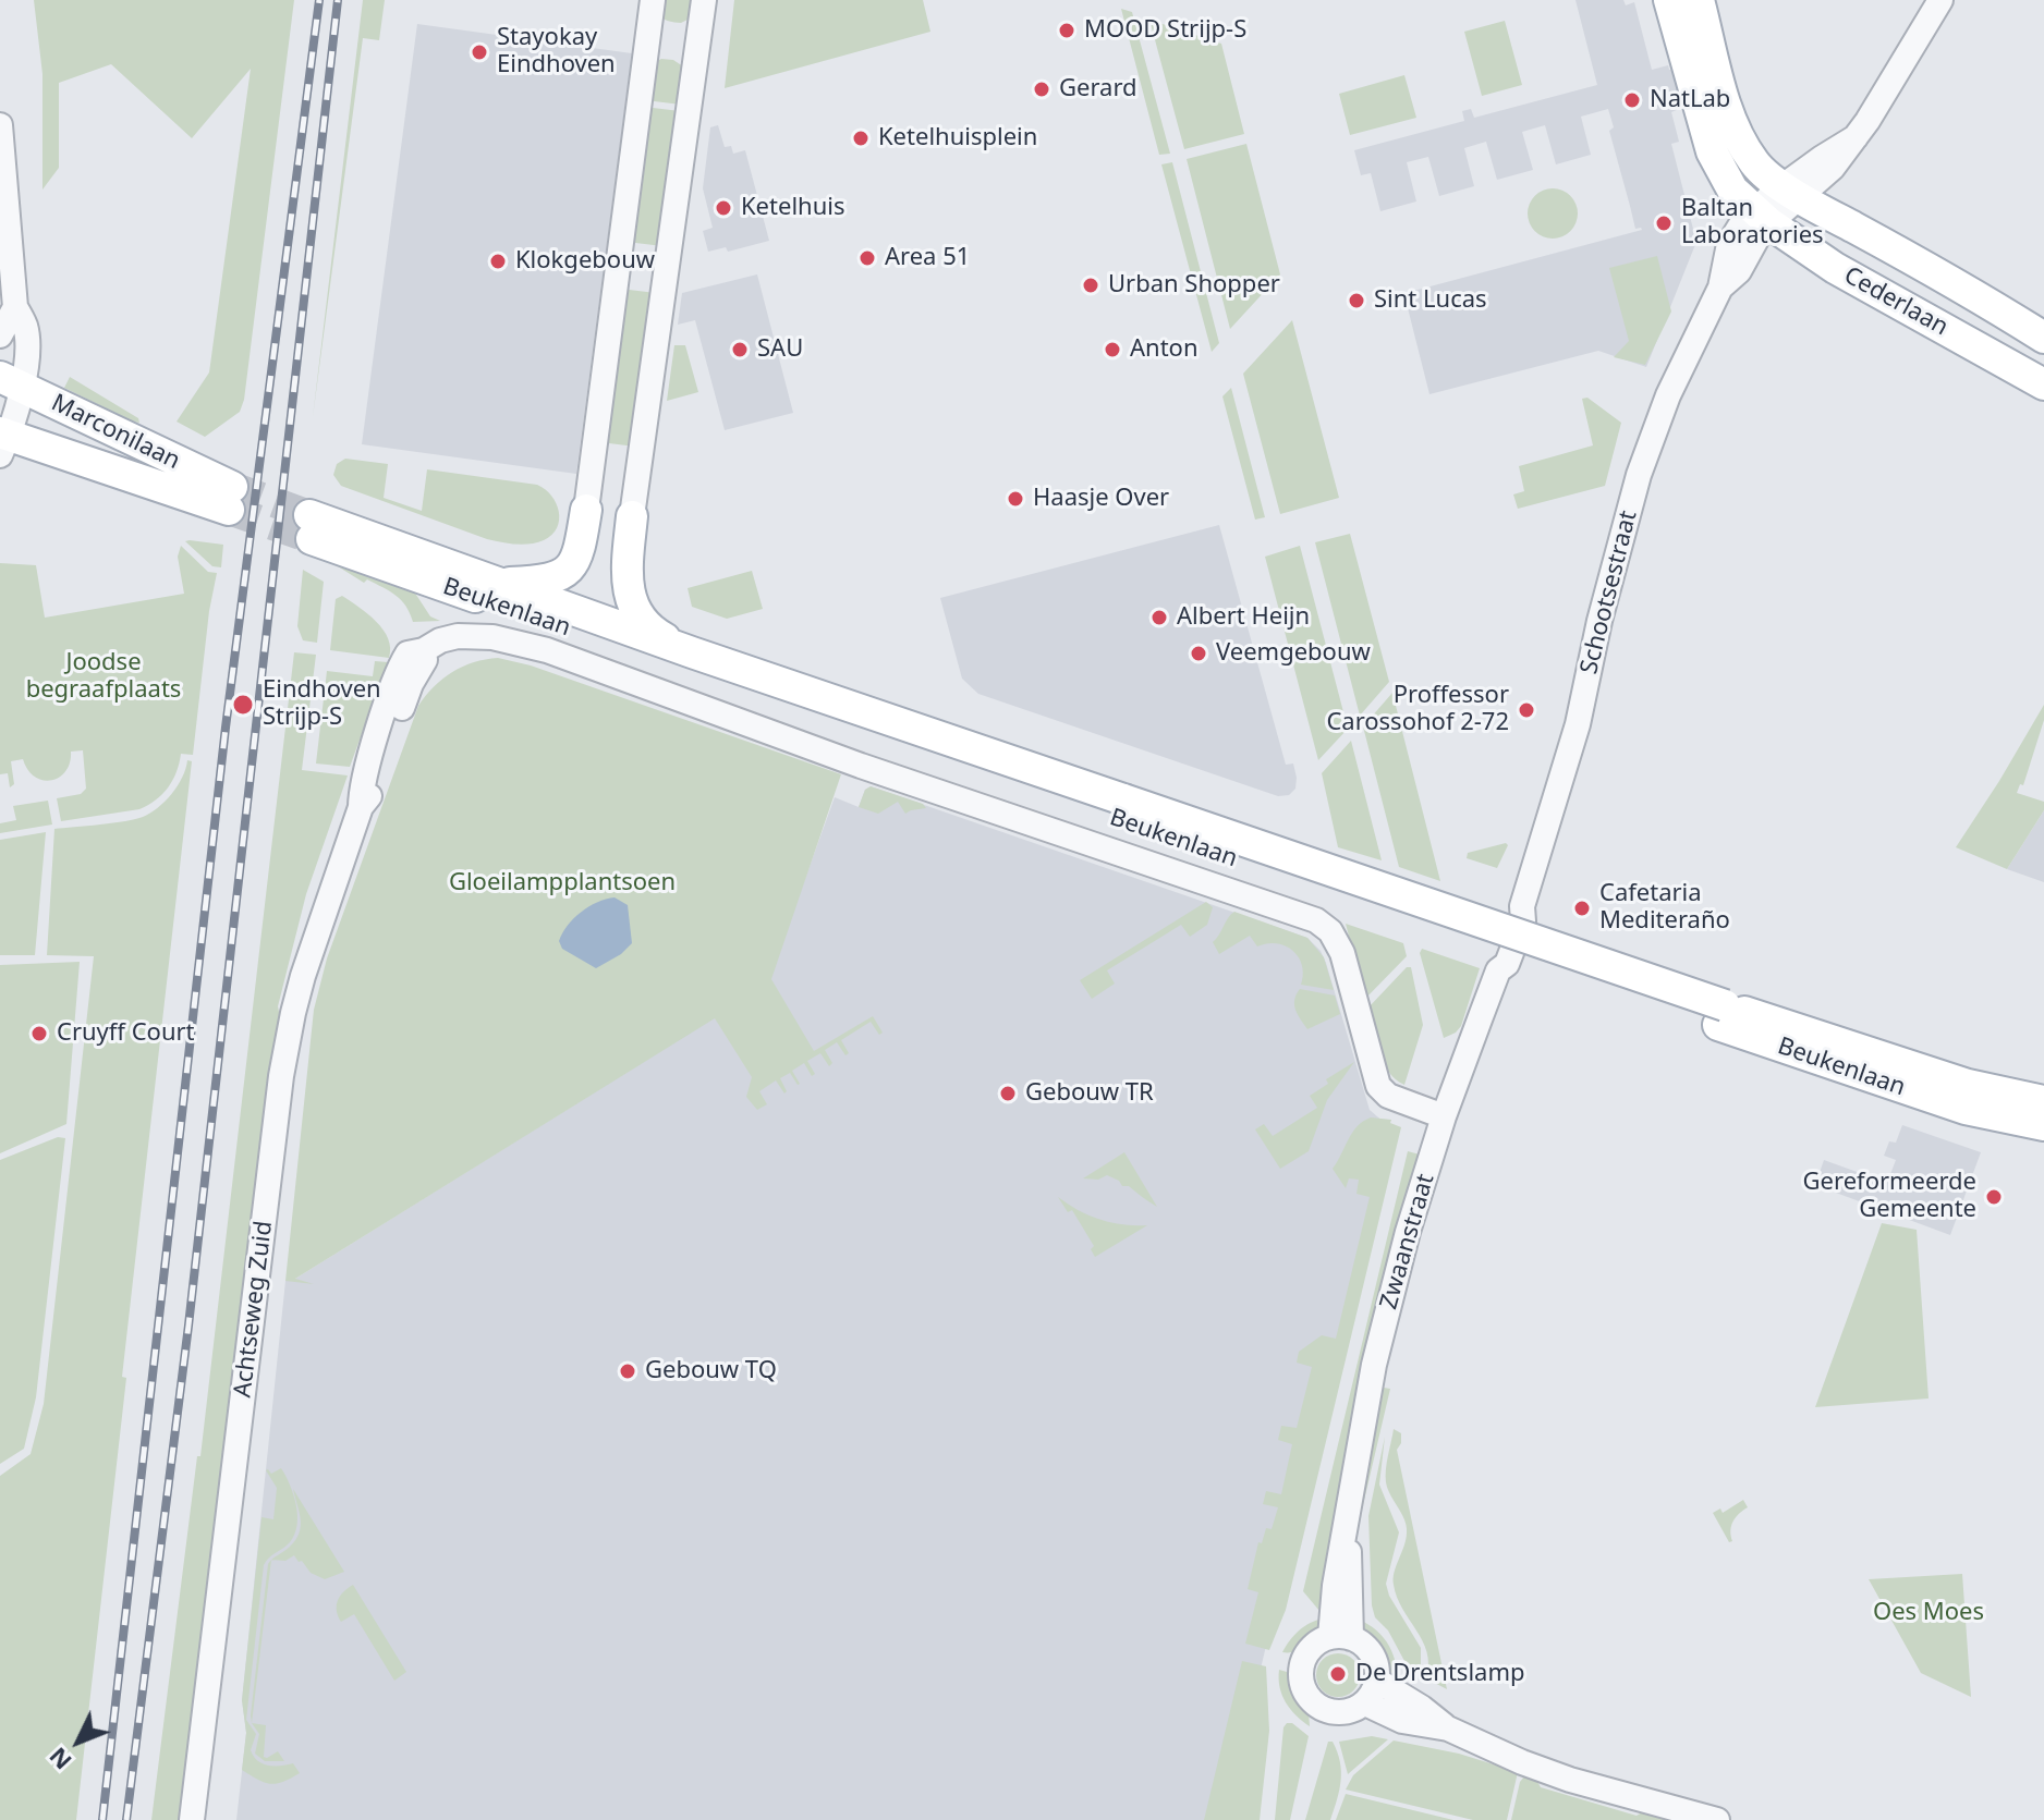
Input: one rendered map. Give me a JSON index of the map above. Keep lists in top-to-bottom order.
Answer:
{
  "streets": {
    "main road": ["Cederlaan", "Marconilaan", "Beukenlaan"],
    "street": ["Schootsestraat", "Zwaanstraat", "Achtseweg Zuid"]
  },
  "crossings": [
    ["Cederlaan", "Schootsestraat"],
    ["Schootsestraat", "Zwaanstraat"],
    ["Beukenlaan", "Zwaanstraat"],
    ["Beukenlaan", "Achtseweg Zuid"]
  ],
  "parks": ["Joodse begraafplaats", "Gloeilampplantsoen", "Oes Moes"],
  "places": [
    "MOOD Strijp-S",
    "Stayokay Eindhoven",
    "Gerard",
    "NatLab",
    "Ketelhuisplein",
    "Ketelhuis",
    "Baltan Laboratories",
    "Area 51",
    "Klokgebouw",
    "Urban Shopper",
    "Sint Lucas",
    "SAU",
    "Anton",
    "Haasje Over",
    "Albert Heijn",
    "Veemgebouw",
    "Eindhoven Strijp-S",
    "Proffessor Carossohof 2-72",
    "Cafetaria Mediteraño",
    "Cruyff Court",
    "Gebouw TR",
    "Gereformeerde Gemeente",
    "Gebouw TQ",
    "De Drentslamp"
  ],
  "north": "bottom left"
}
